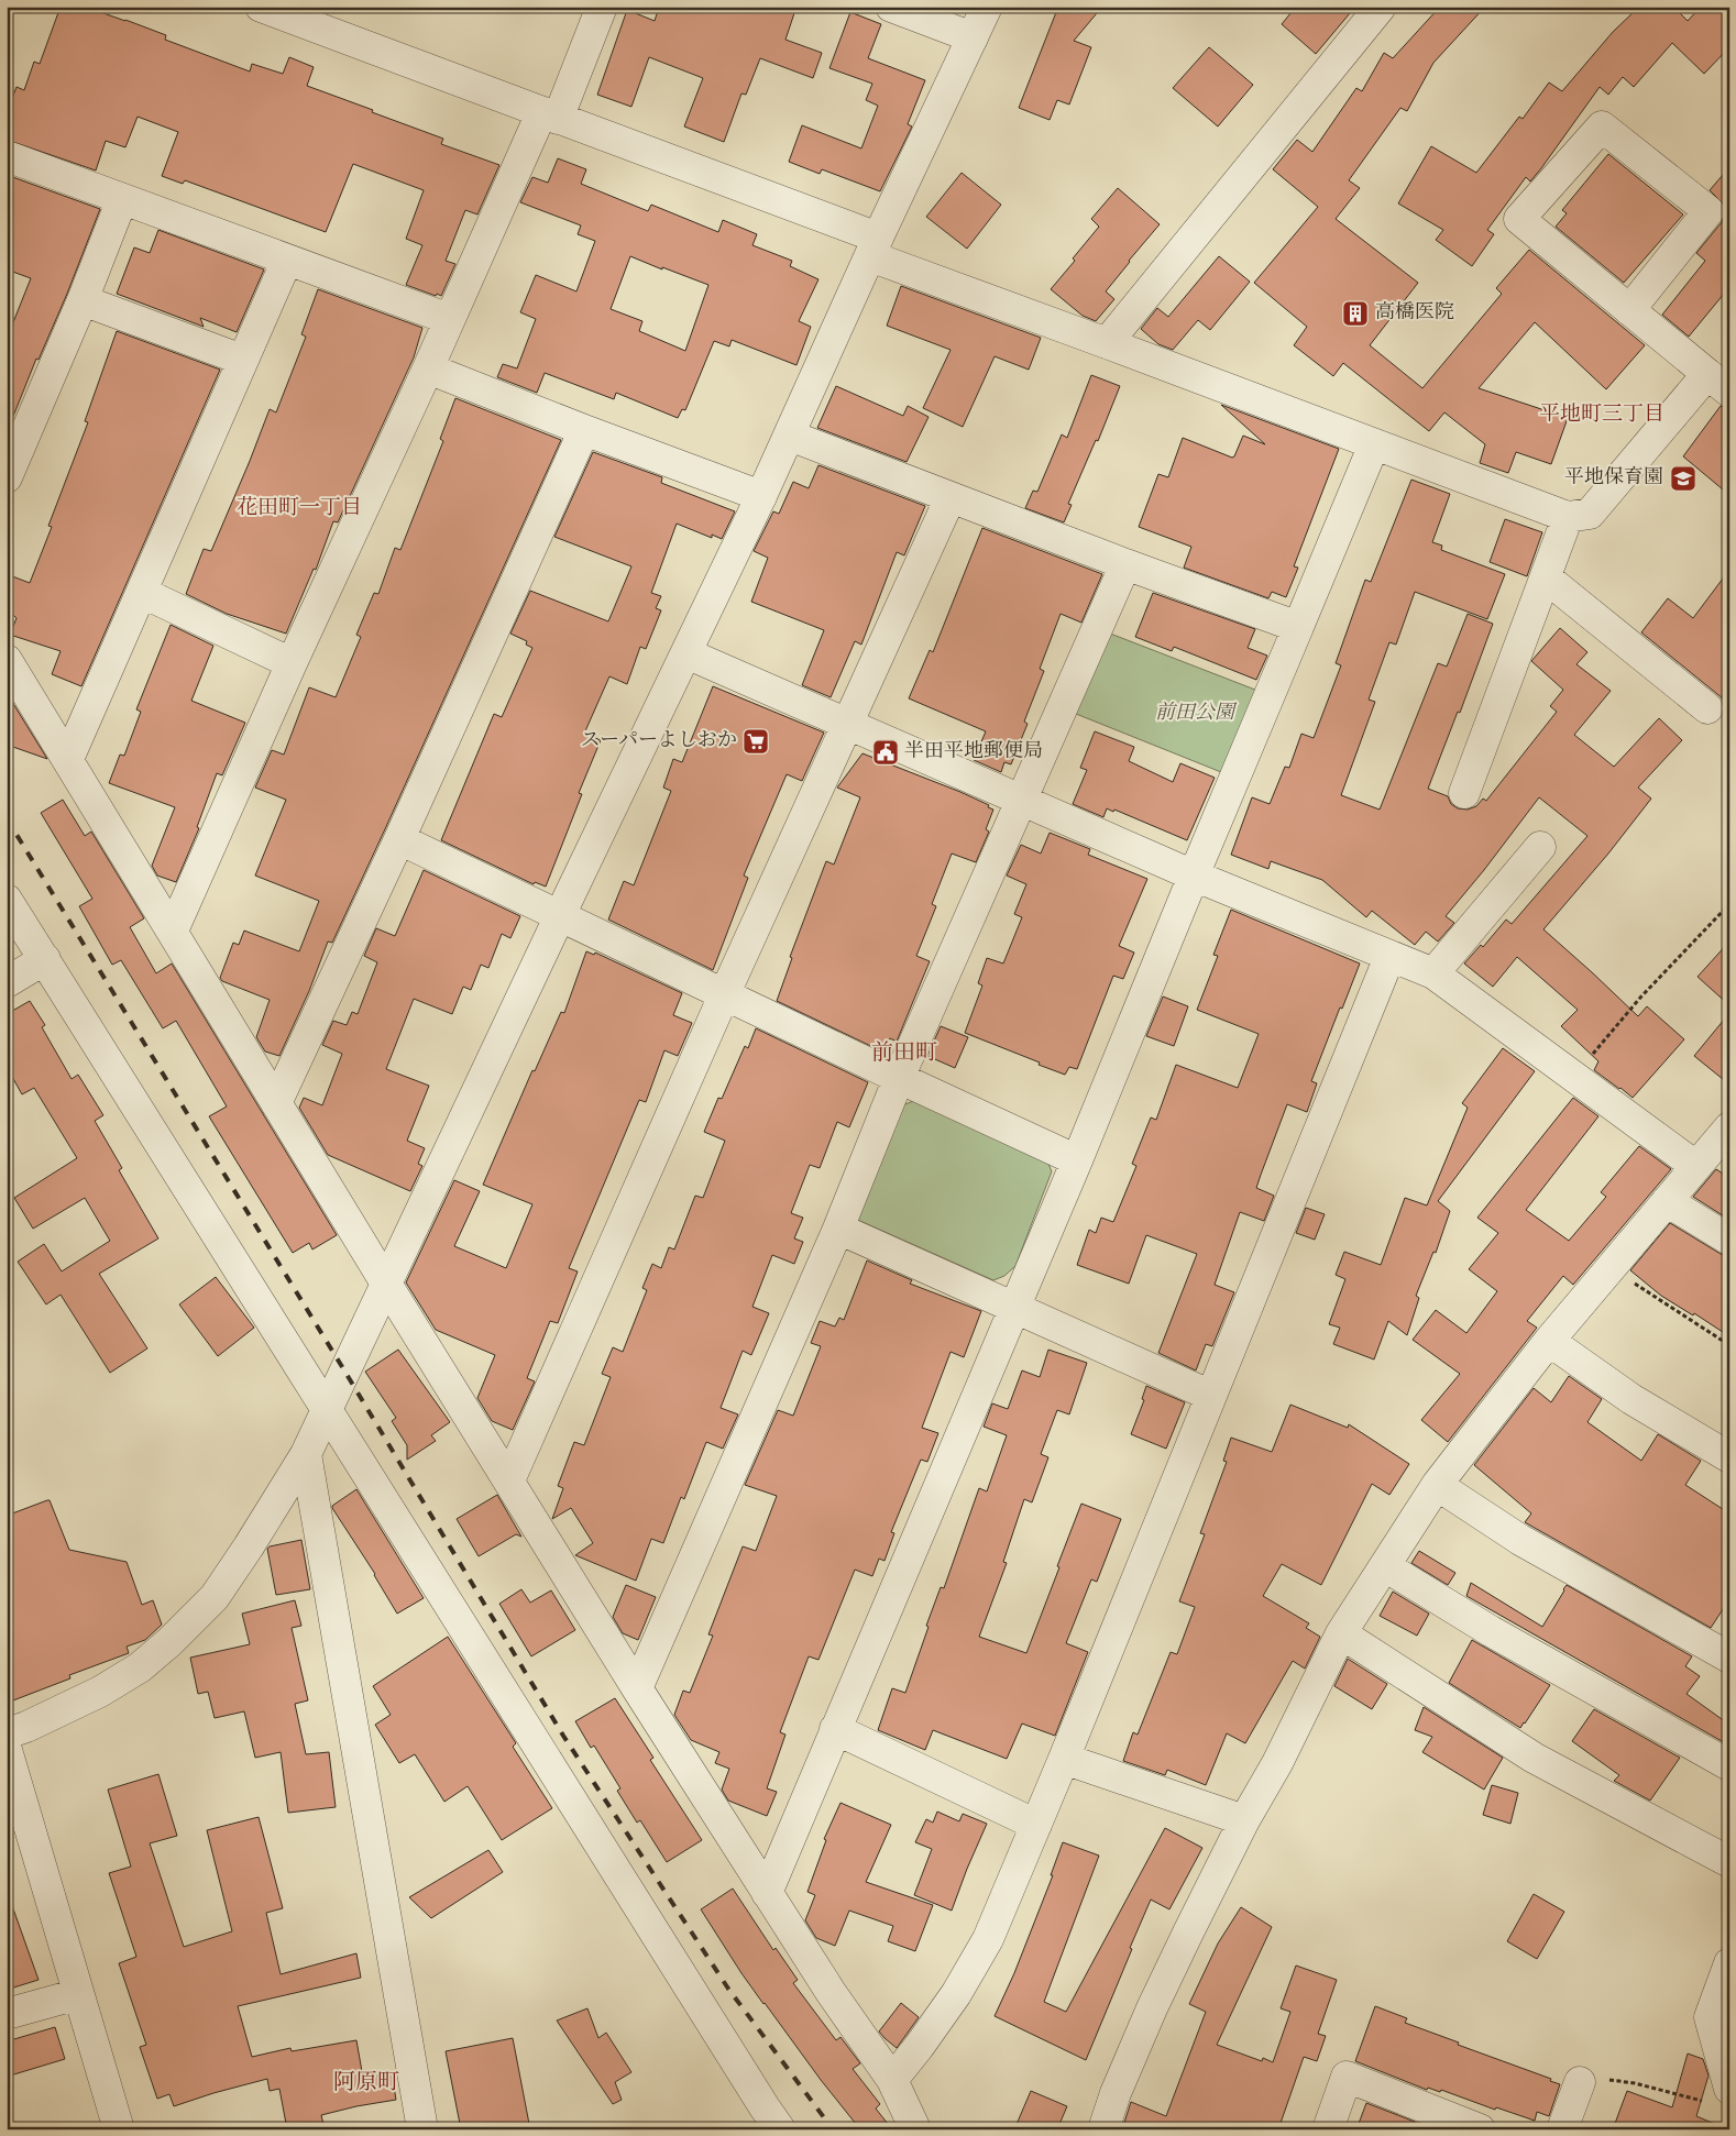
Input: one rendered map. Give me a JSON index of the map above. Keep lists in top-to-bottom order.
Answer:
{
  "districts": [
    "平地町三丁目",
    "花田町一丁目",
    "前田町",
    "阿原町"
  ],
  "parks": ["前田公園"],
  "places": {
    "building": ["高橋医院"],
    "school or university": ["平地保育園"],
    "supermarket": ["スーパーよしおか"],
    "public building": ["半田平地郵便局"]
  }
}
